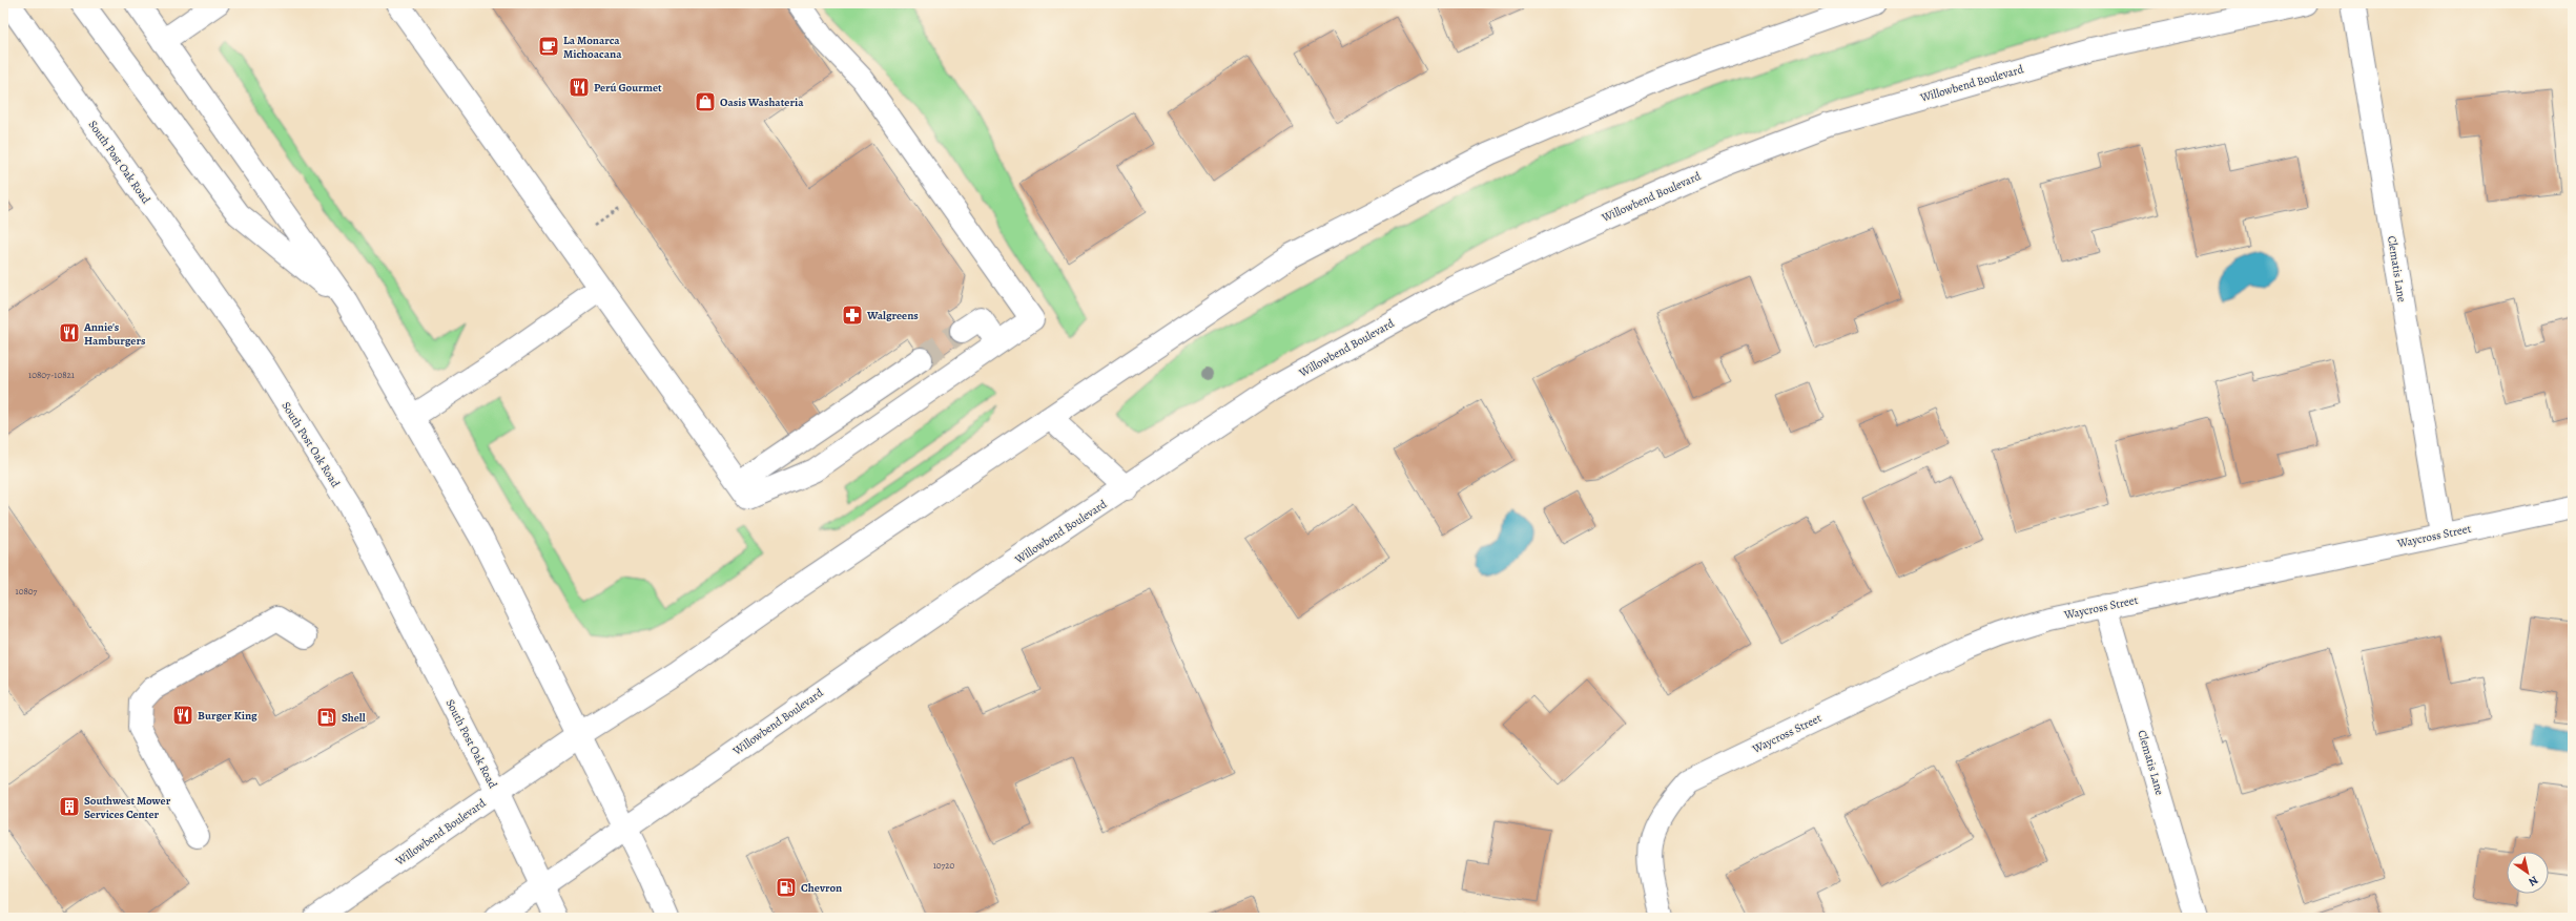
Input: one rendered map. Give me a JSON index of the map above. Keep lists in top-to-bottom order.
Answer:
{
  "streets": {
    "main road": [
      "Willowbend Boulevard",
      "South Post Oak Road",
      "Clematis Lane",
      "Waycross Street"
    ]
  },
  "crossings": [
    ["Willowbend Boulevard", "South Post Oak Road"],
    ["Clematis Lane", "Waycross Street"]
  ],
  "places": {
    "cafe": ["La Monarca Michoacana"],
    "restaurant": ["Perú Gourmet", "Annie's Hamburgers", "Burger King"],
    "shop": ["Oasis Washateria"],
    "pharmacy": ["Walgreens"],
    "fuel station": ["Shell", "Chevron"],
    "building": ["Southwest Mower Services Center"]
  },
  "house_numbers": ["10807-10821", "10807", "10720"],
  "north": "bottom right"
}
